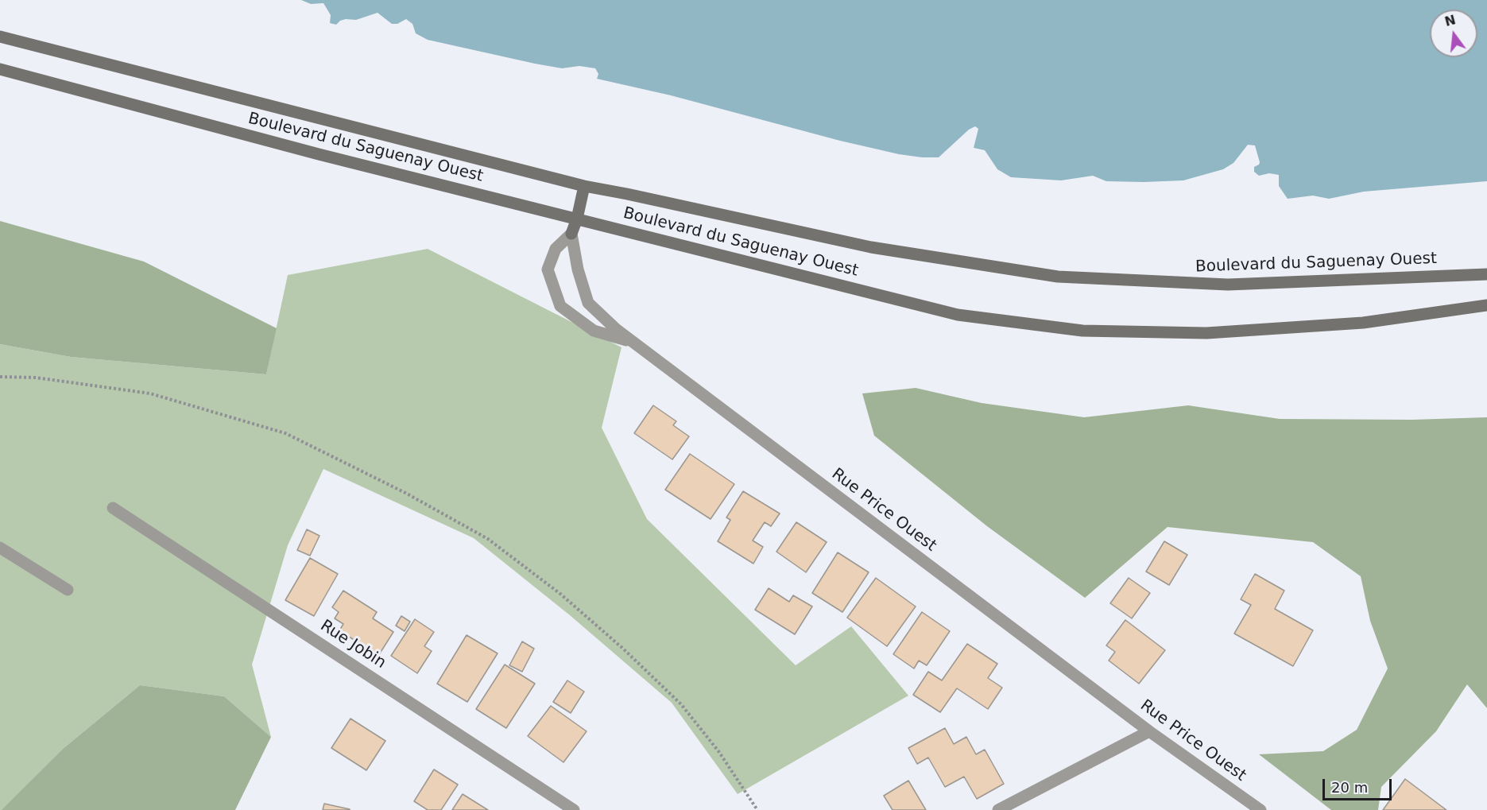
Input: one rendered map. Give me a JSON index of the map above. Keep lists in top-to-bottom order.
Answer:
{
  "streets": {
    "main road": ["Boulevard du Saguenay Ouest"],
    "street": ["Rue Price Ouest", "Rue Jobin"]
  },
  "scale_bar": "20 m",
  "north": "top"
}
